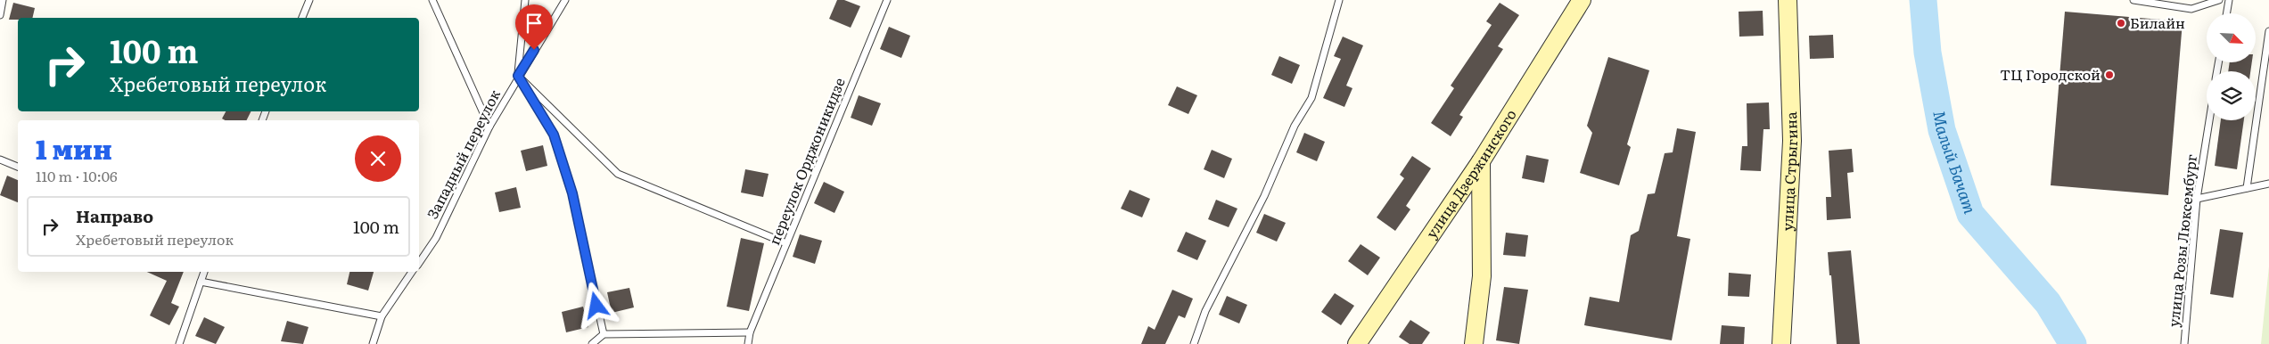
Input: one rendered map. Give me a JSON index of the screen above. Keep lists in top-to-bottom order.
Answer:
{
  "streets": {
    "street": ["улица Стрыгина", "улица Дзержинского"],
    "lane": ["Западный переулок", "переулок Орджоникидзе", "улица Розы Люксембург"]
  },
  "water": ["Малый Бачат"],
  "places": ["Билайн", "ТЦ Городской"],
  "north": "bottom right",
  "page": {
    "turn": ["100 m", "Хребетовый переулок"],
    "heading": ["1 мин", "110 m · 10:06"],
    "list": [
      {
        "name": "Направо",
        "note": "Хребетовый переулок",
        "value": "100 m"
      }
    ]
  }
}
